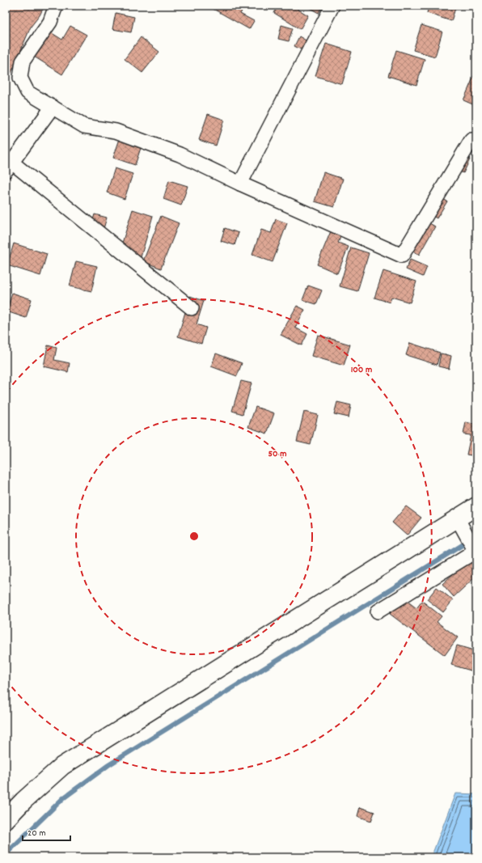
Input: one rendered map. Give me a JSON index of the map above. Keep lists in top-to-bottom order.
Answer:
{
  "scale_bar": "20 m",
  "rings": ["100 m", "50 m"]
}
